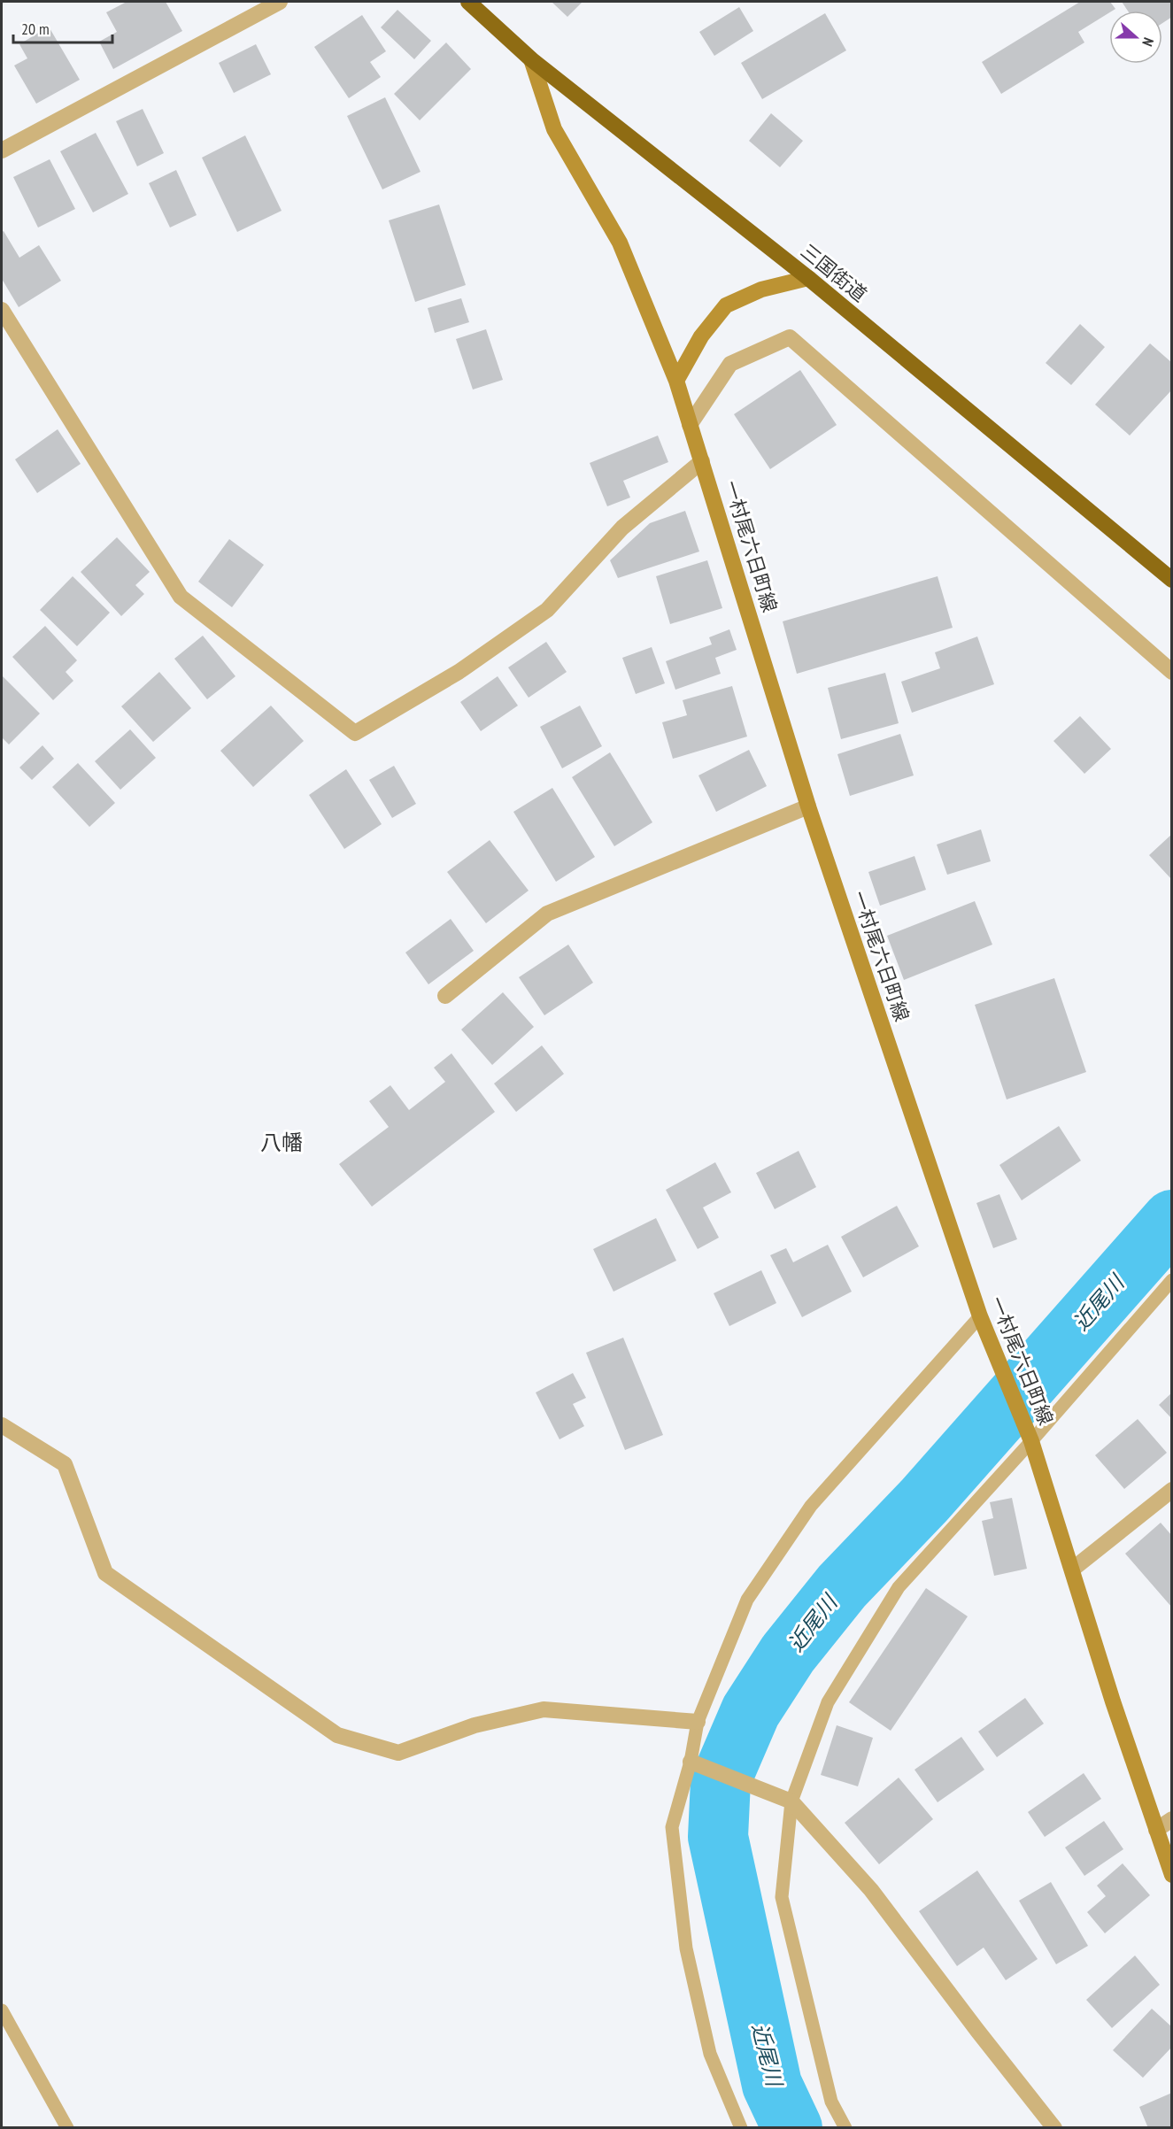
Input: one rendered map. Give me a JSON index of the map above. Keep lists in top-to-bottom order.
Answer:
{
  "streets": {
    "highway": ["三国街道"],
    "main road": ["一村尾六日町線"]
  },
  "crossings": [
    ["三国街道", "一村尾六日町線"]
  ],
  "districts": ["八幡"],
  "water": ["近尾川"],
  "scale_bar": "20 m",
  "north": "right"
}
